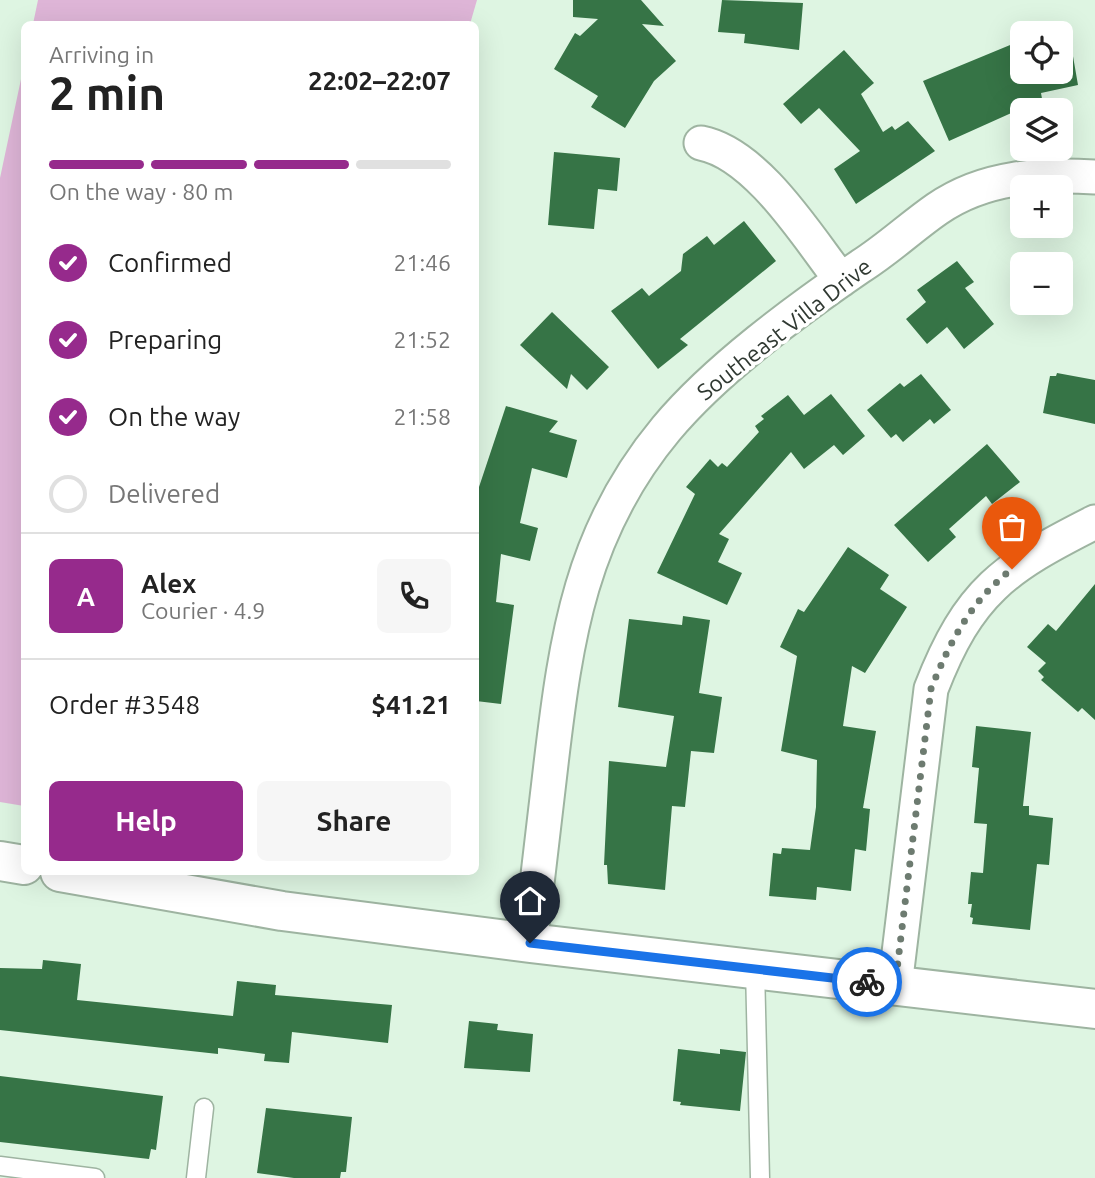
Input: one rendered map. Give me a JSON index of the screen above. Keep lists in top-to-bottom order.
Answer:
{
  "streets": {
    "street": ["Southeast Villa Drive"]
  },
  "page": {
    "map_buttons": ["+", "−"],
    "heading": ["2 min", "Arriving in", "22:02–22:07"],
    "panel": [
      "Alex",
      "Courier · 4.9",
      "Order #3548",
      "$41.21"
    ],
    "bar": "On the way · 80 m",
    "list": [
      ["Confirmed", "21:46"],
      ["Preparing", "21:52"],
      ["On the way", "21:58"],
      "Delivered"
    ],
    "round": "A",
    "buttons": ["Help", "Share"]
  }
}
